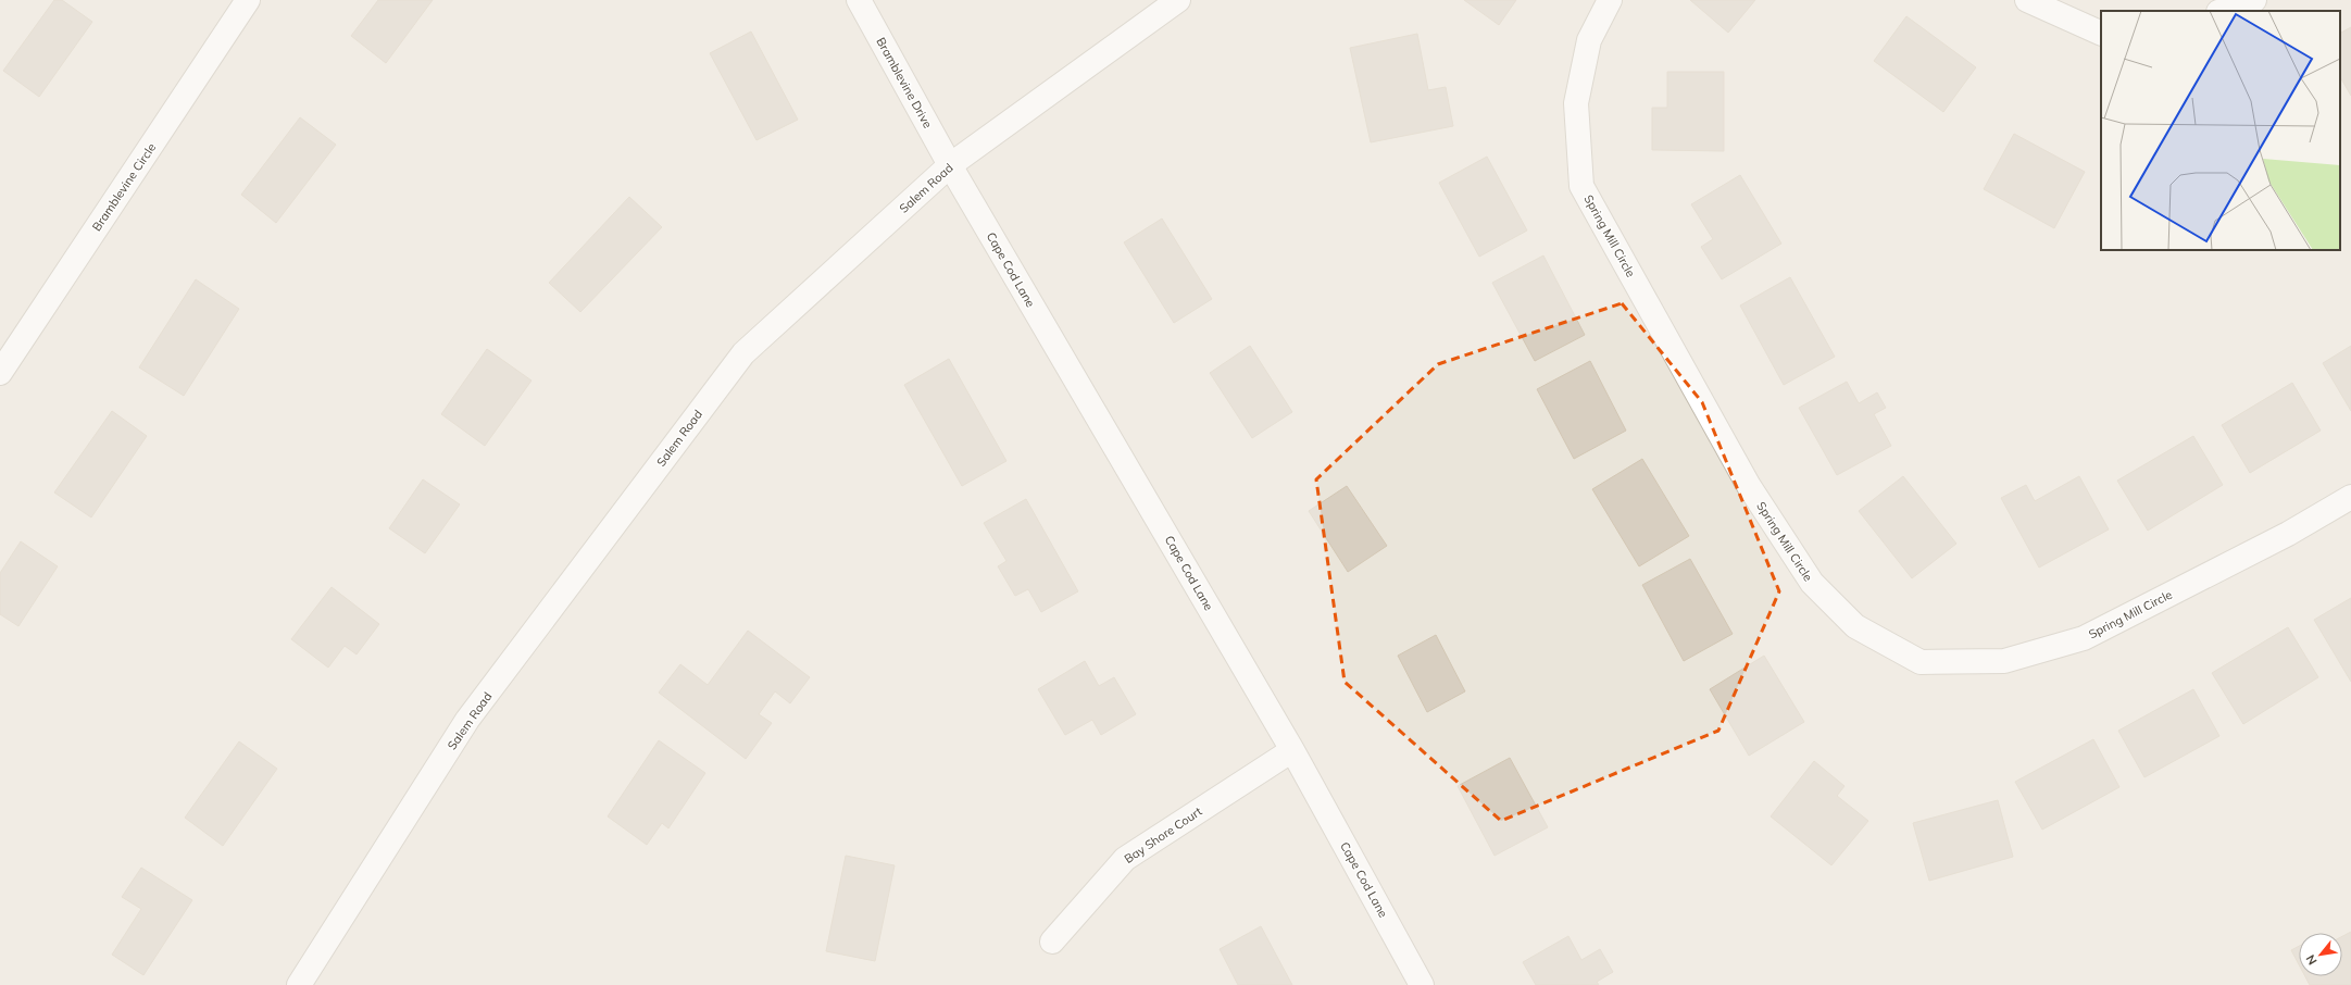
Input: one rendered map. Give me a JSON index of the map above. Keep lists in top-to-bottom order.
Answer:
{
  "streets": {
    "street": [
      "Bramblevine Drive",
      "Bramblevine Circle",
      "Salem Road",
      "Spring Mill Circle",
      "Cape Cod Lane",
      "Bay Shore Court"
    ]
  },
  "crossings": [
    ["Bramblevine Drive", "Salem Road"],
    ["Bramblevine Drive", "Cape Cod Lane"],
    ["Salem Road", "Cape Cod Lane"],
    ["Cape Cod Lane", "Bay Shore Court"]
  ],
  "north": "bottom left"
}
